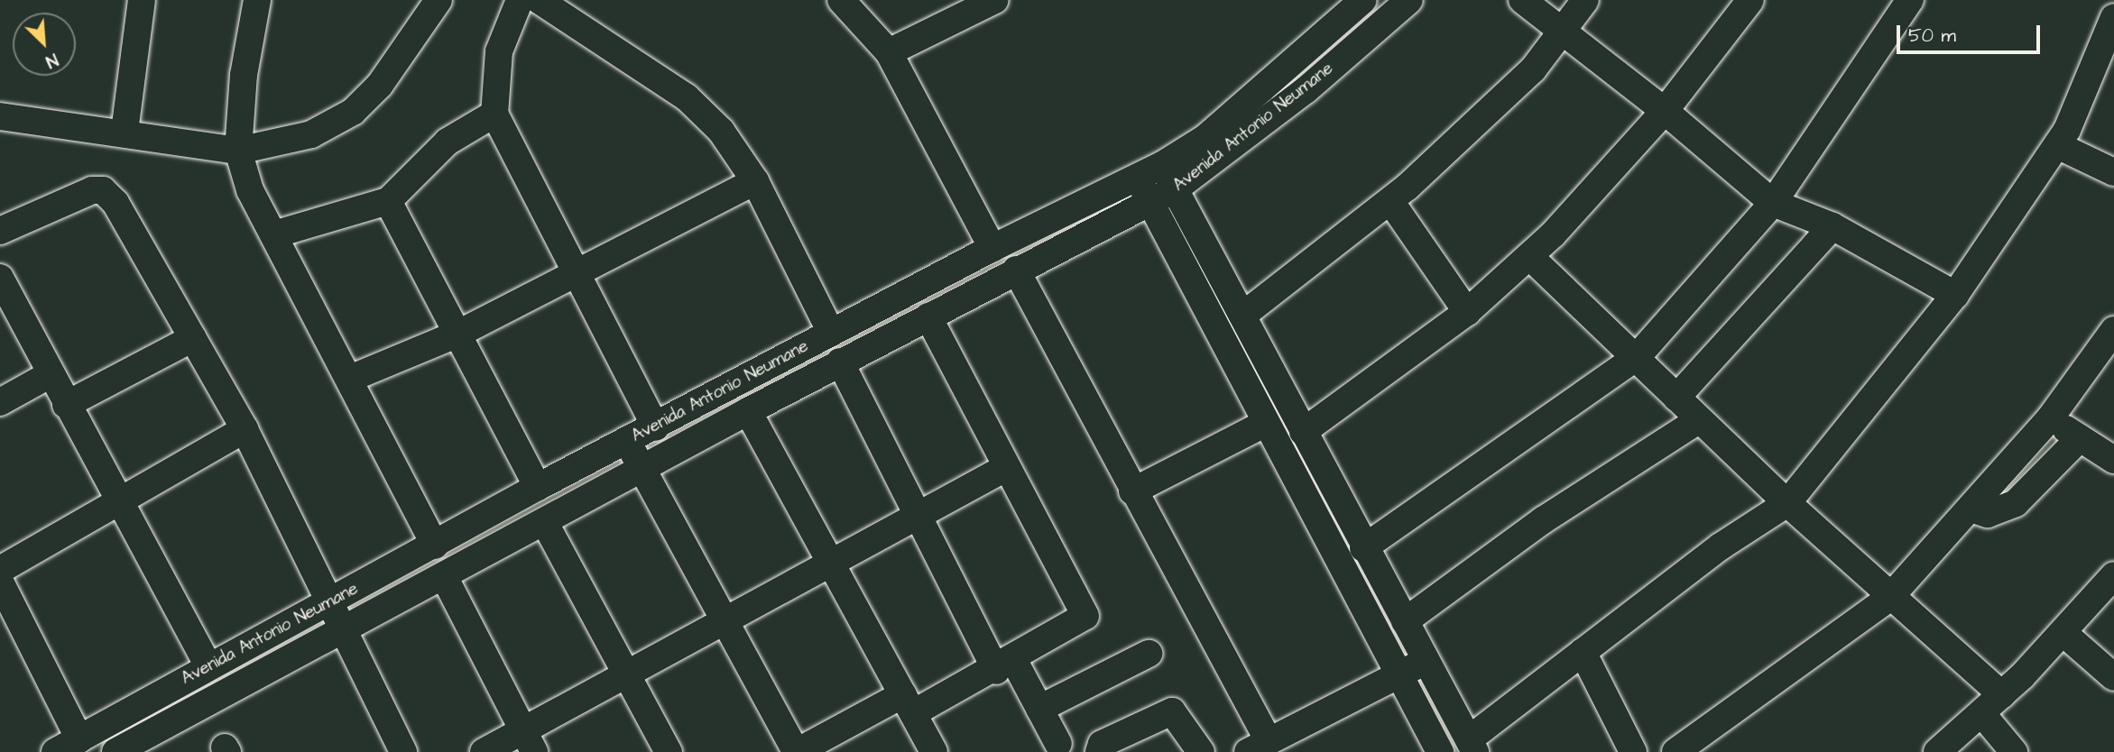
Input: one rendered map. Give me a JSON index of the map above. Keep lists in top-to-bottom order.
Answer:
{
  "streets": {
    "street": ["Avenida Antonio Neumane"]
  },
  "scale_bar": "50 m",
  "north": "bottom right"
}
